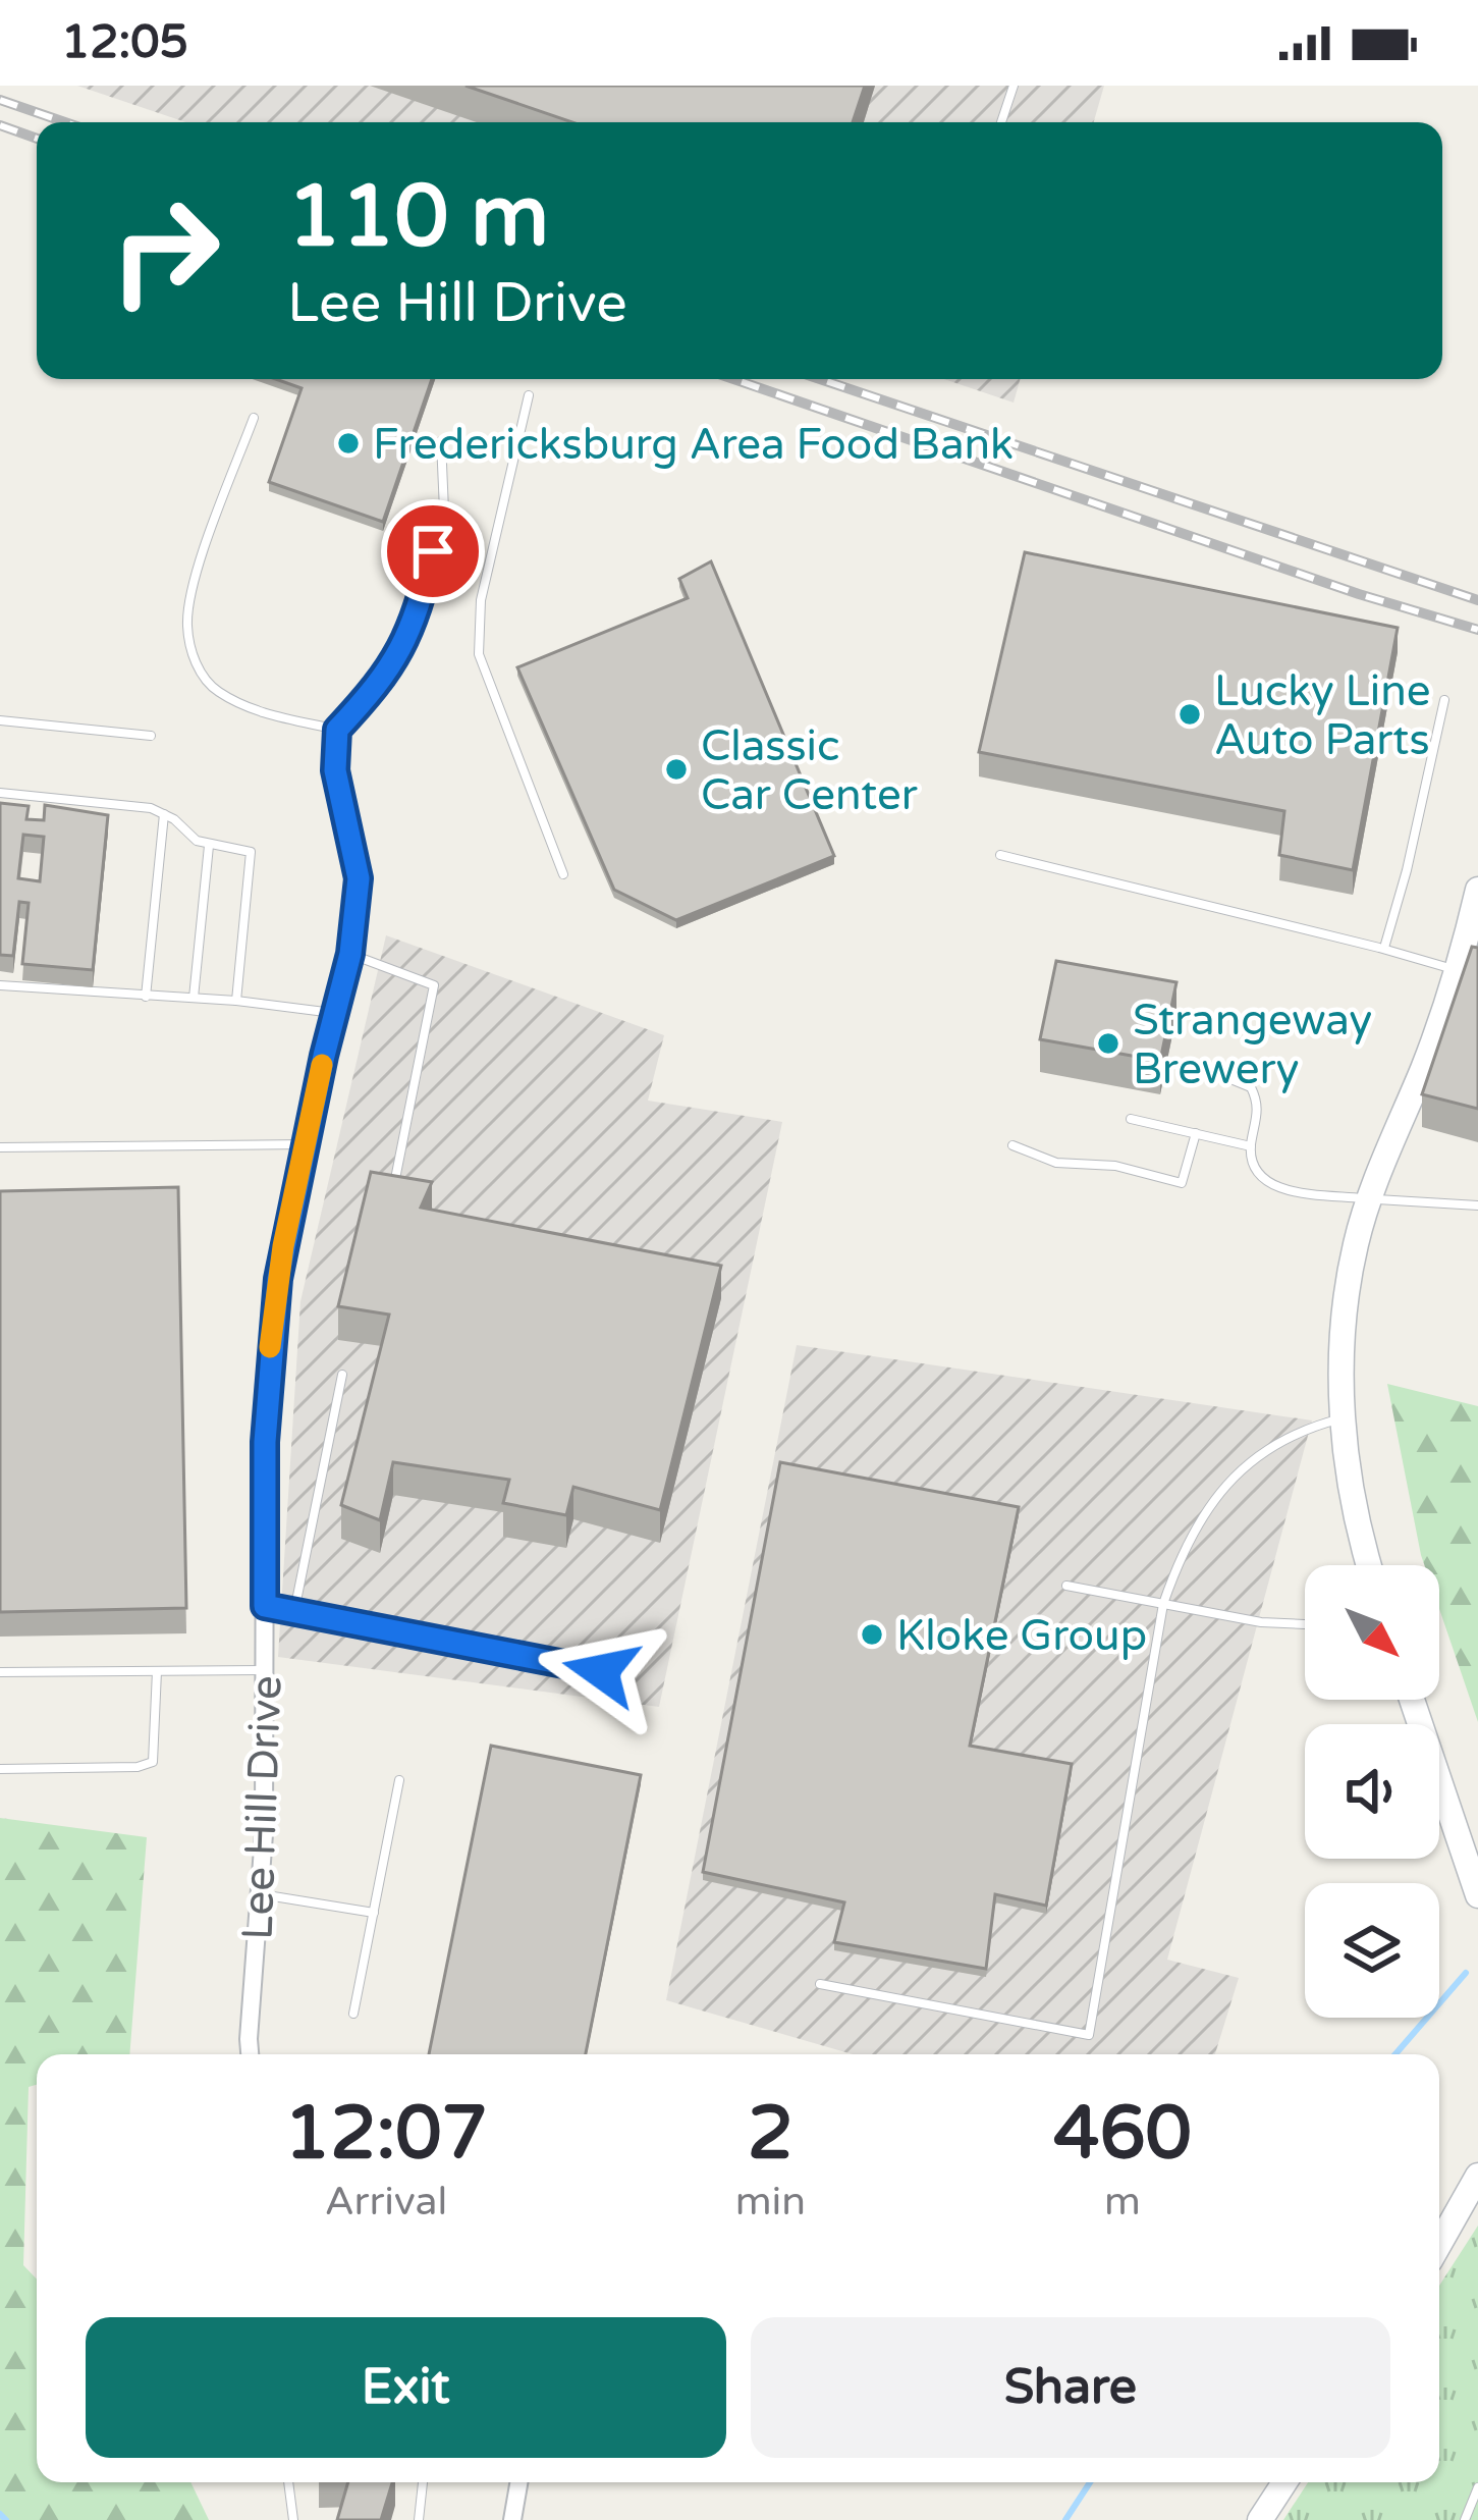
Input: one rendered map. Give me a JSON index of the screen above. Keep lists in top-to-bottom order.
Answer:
{
  "streets": {
    "street": ["Lee Hill Drive"]
  },
  "places": [
    "Fredericksburg Area Food Bank",
    "Lucky Line Auto Parts",
    "Classic Car Center",
    "Strangeway Brewery",
    "Kloke Group"
  ],
  "north": "bottom right",
  "page": {
    "status": "12:05",
    "turn": ["110 m", "Lee Hill Drive"],
    "eta": [
      "12:07",
      "Arrival",
      "2",
      "min",
      "460",
      "m"
    ],
    "buttons": ["Exit", "Share"]
  }
}
